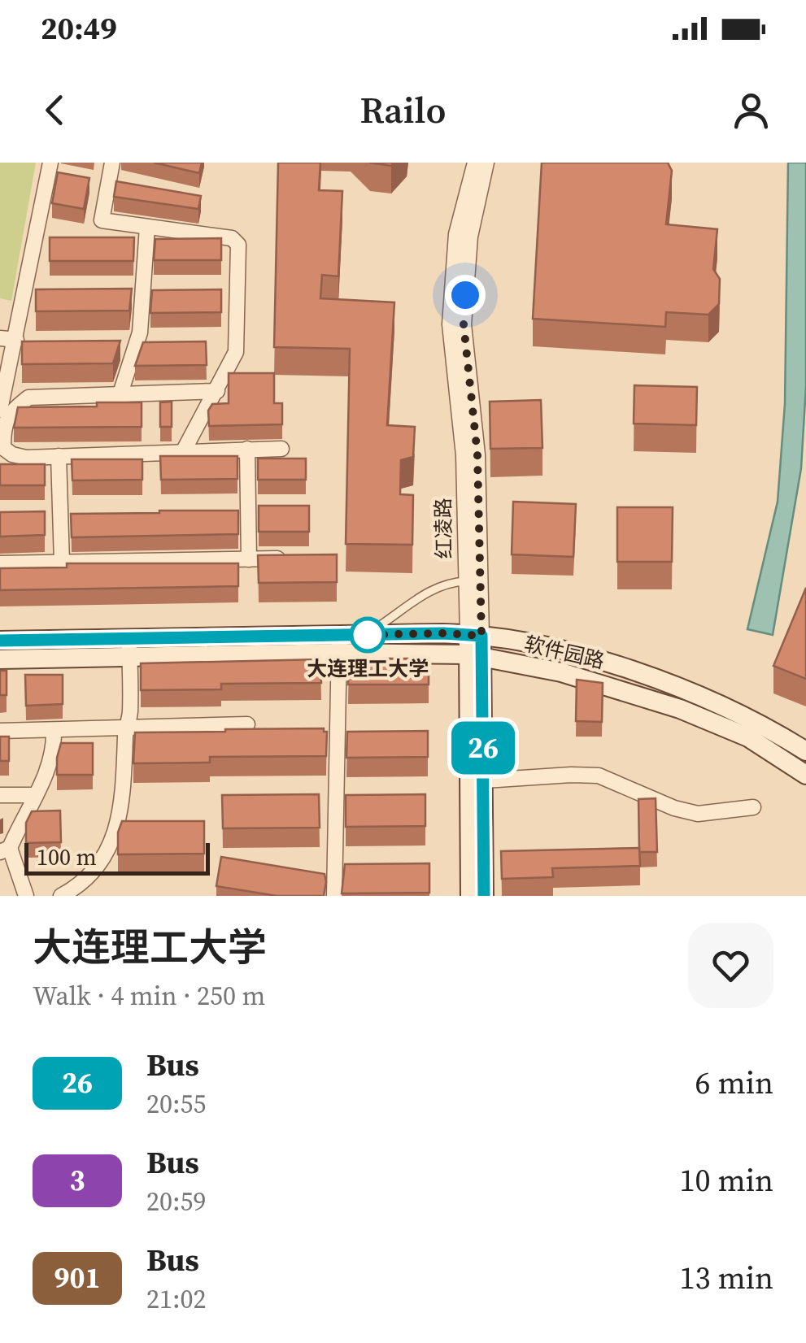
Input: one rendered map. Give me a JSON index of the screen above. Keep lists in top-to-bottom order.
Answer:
{
  "streets": {
    "main road": ["红凌路", "软件园路"]
  },
  "crossings": [
    ["红凌路", "软件园路"]
  ],
  "places": ["大连理工大学"],
  "lines": ["bus line 26"],
  "scale_bar": "100 m",
  "page": {
    "status": "20:49",
    "header": "Railo",
    "on_map": "26",
    "scale": "100 m",
    "heading": ["大连理工大学", "Walk · 4 min · 250 m"],
    "list": [
      {
        "mark": "26",
        "name": "Bus",
        "note": "20:55",
        "value": "6 min"
      },
      {
        "mark": "3",
        "name": "Bus",
        "note": "20:59",
        "value": "10 min"
      },
      {
        "mark": "901",
        "name": "Bus",
        "note": "21:02",
        "value": "13 min"
      }
    ]
  }
}
